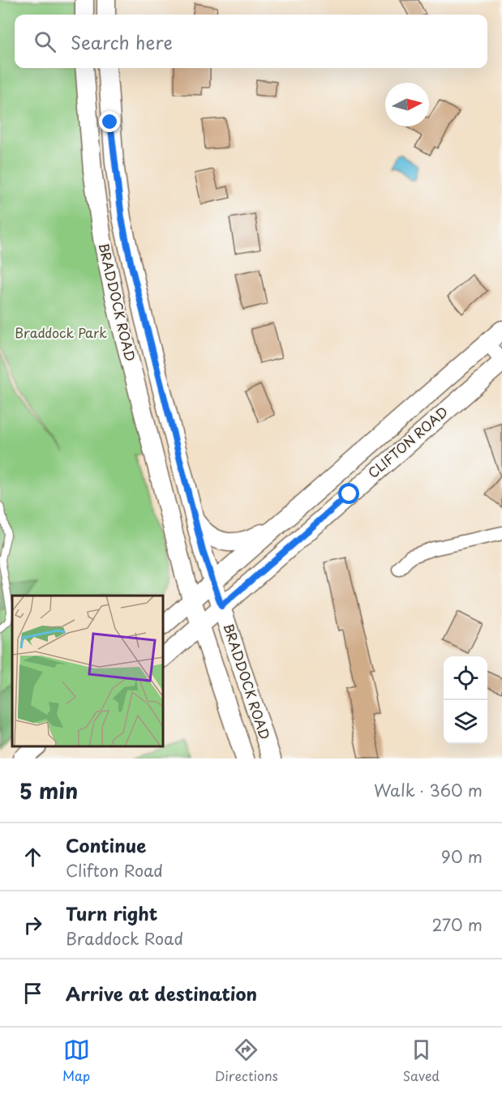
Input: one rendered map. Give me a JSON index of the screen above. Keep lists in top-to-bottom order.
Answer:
{
  "streets": {
    "main road": ["BRADDOCK ROAD", "CLIFTON ROAD"]
  },
  "crossings": [
    ["BRADDOCK ROAD", "CLIFTON ROAD"]
  ],
  "parks": ["Braddock Park"],
  "north": "right",
  "page": {
    "search": "Search here",
    "heading": ["5 min", "Walk · 360 m"],
    "list": [
      ["Continue", "Clifton Road", "90 m"],
      ["Turn right", "Braddock Road", "270 m"],
      "Arrive at destination"
    ],
    "nav": ["Map", "Directions", "Saved"]
  }
}
